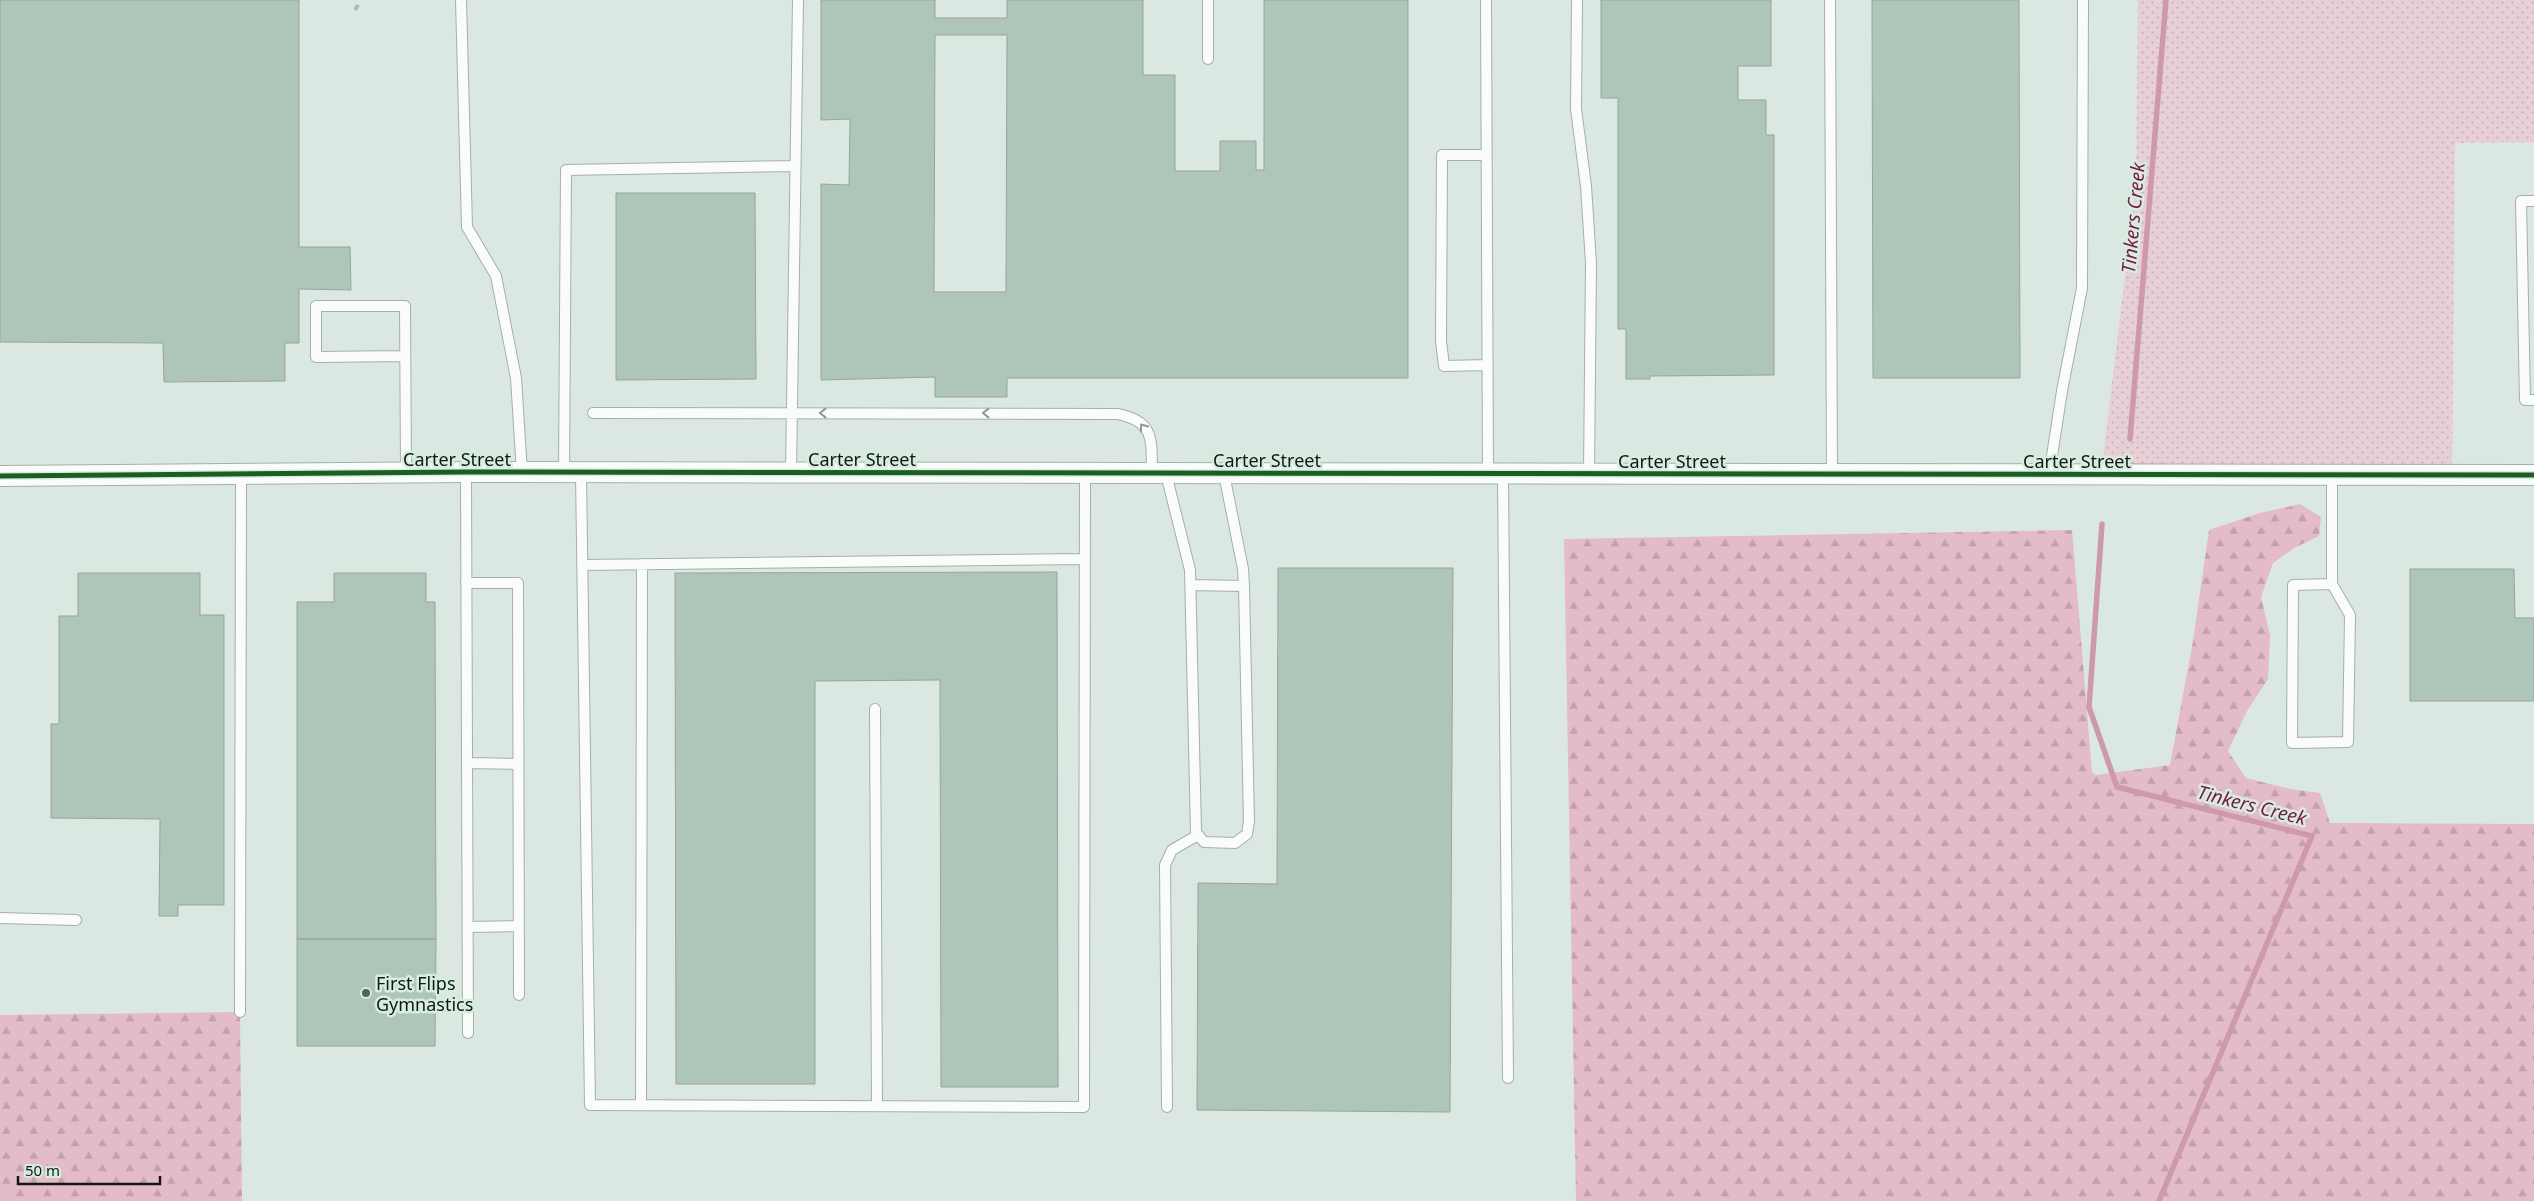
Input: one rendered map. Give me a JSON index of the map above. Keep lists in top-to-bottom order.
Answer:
{
  "streets": {
    "street": ["Carter Street"]
  },
  "water": ["Tinkers Creek"],
  "places": ["First Flips Gymnastics"],
  "scale_bar": "50 m"
}
